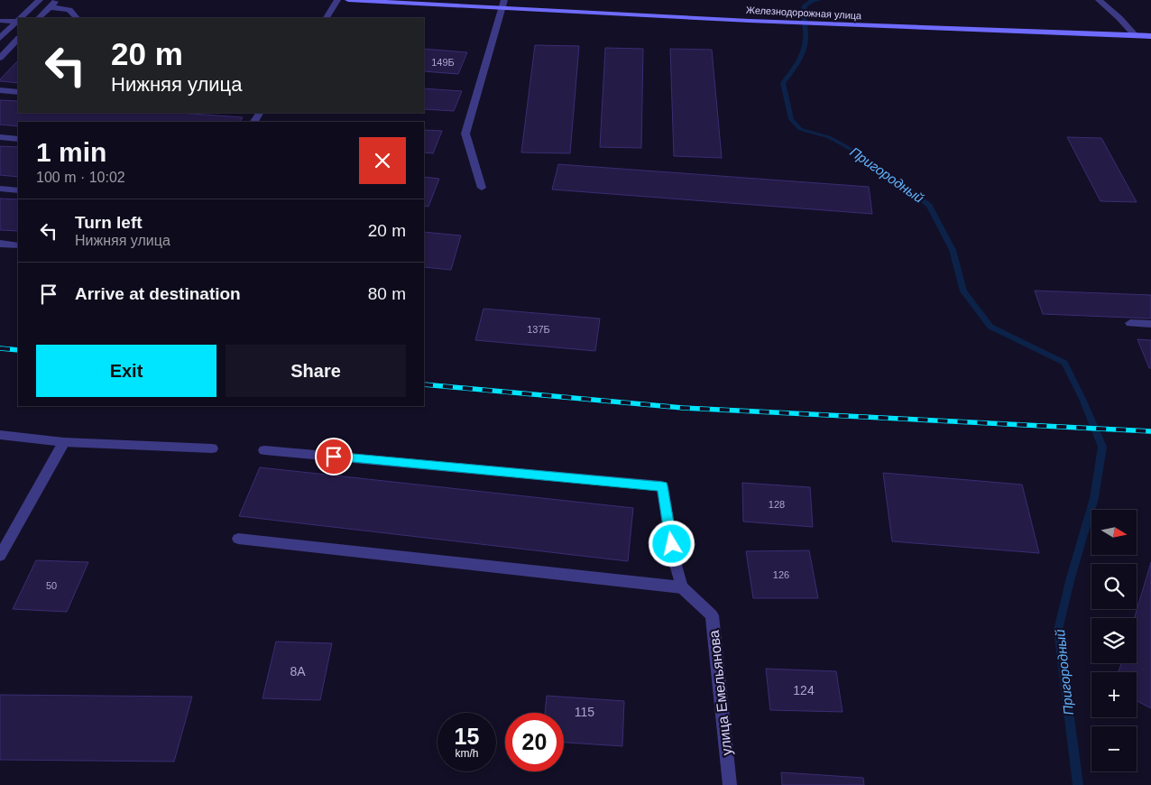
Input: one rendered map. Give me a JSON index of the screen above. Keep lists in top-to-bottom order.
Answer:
{
  "streets": {
    "main road": ["Железнодорожная улица"],
    "street": ["улица Емельянова"]
  },
  "water": ["Пригородный"],
  "house_numbers": [
    "149Б",
    "137Б",
    "128",
    "126",
    "50",
    "8А",
    "124",
    "115"
  ],
  "north": "right",
  "page": {
    "turn": ["20 m", "Нижняя улица"],
    "heading": ["1 min", "100 m · 10:02"],
    "list": [
      {
        "name": "Turn left",
        "note": "Нижняя улица",
        "value": "20 m"
      },
      {
        "name": "Arrive at destination",
        "value": "80 m"
      }
    ],
    "buttons": ["Exit", "Share"],
    "map_buttons": ["+", "−"],
    "speed": "15 km/h",
    "limit": "20"
  }
}
